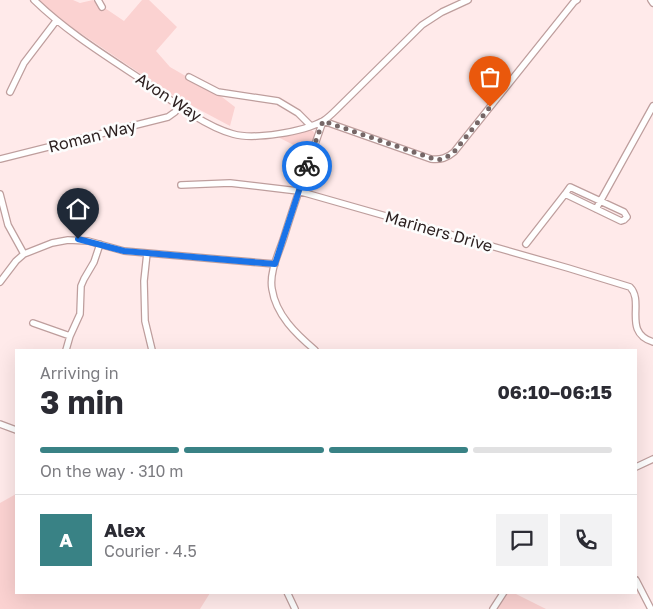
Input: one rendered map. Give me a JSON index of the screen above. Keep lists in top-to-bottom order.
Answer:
{
  "streets": {
    "street": ["Avon Way", "Roman Way", "Mariners Drive"]
  },
  "crossings": [
    ["Avon Way", "Roman Way"]
  ],
  "page": {
    "heading": ["3 min", "Arriving in", "06:10–06:15"],
    "panel": ["Alex", "Courier · 4.5"],
    "bar": "On the way · 310 m",
    "round": "A"
  }
}
